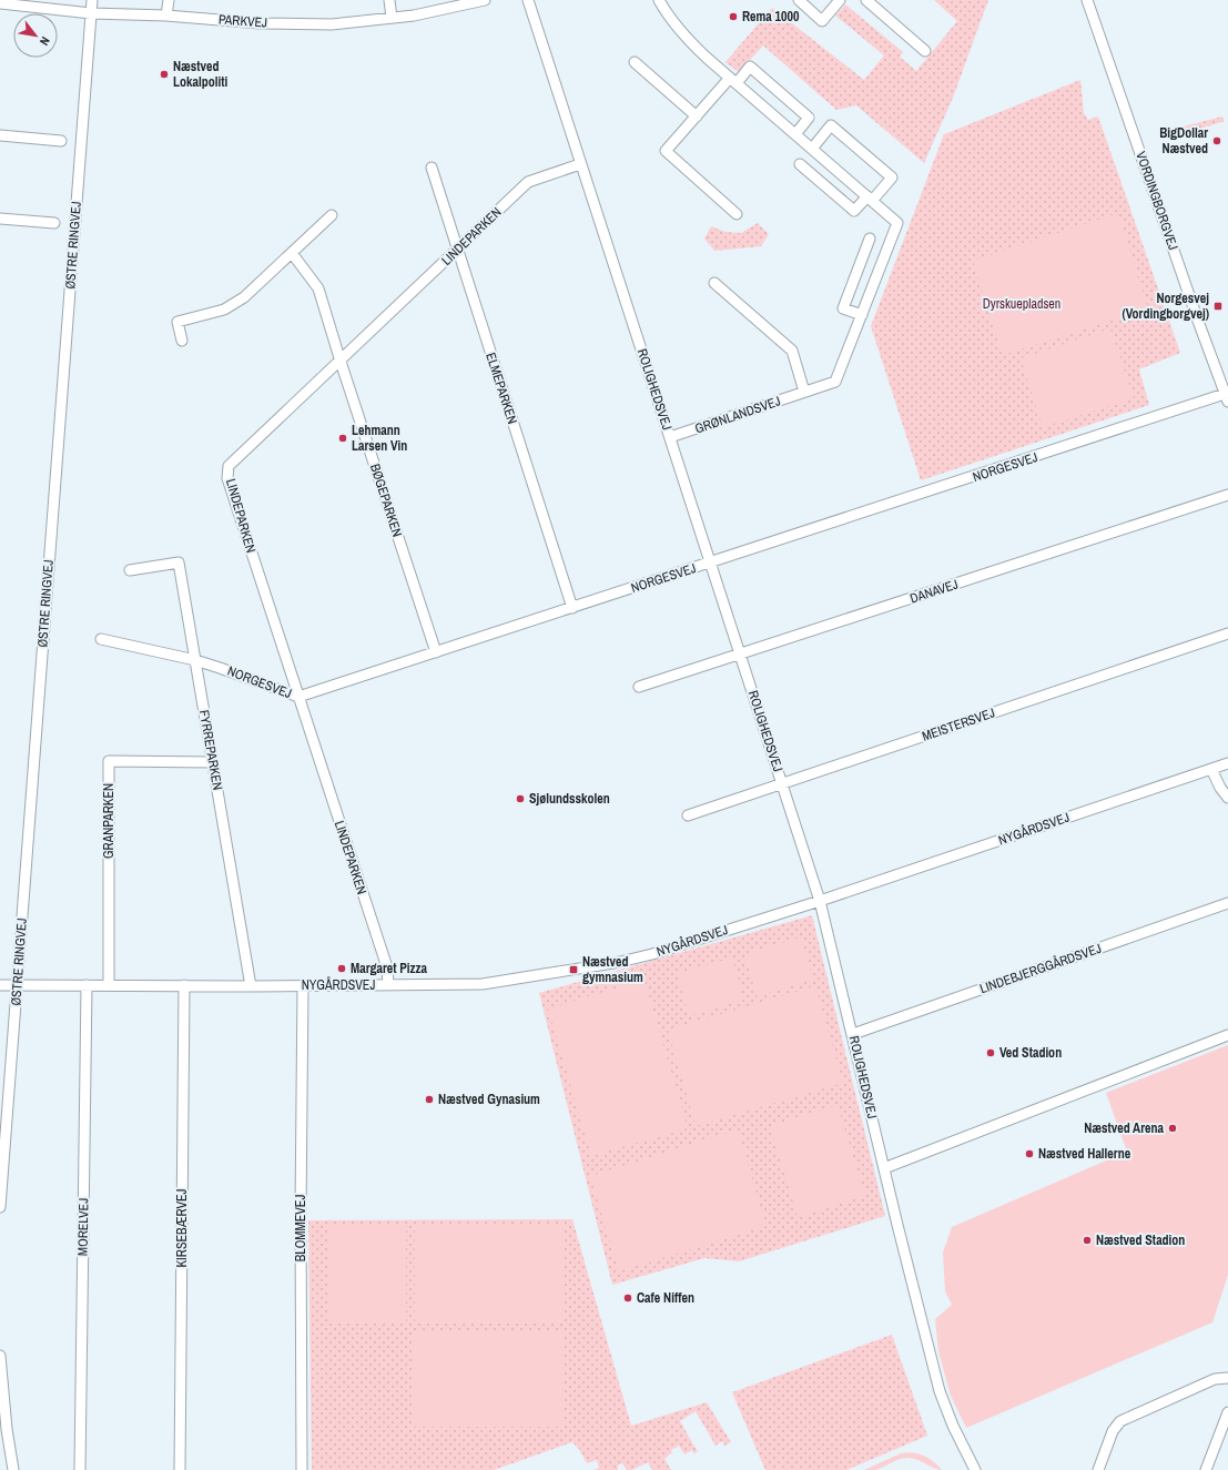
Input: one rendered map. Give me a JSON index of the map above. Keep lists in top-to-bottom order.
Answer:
{
  "streets": {
    "street": [
      "PARKVEJ",
      "VORDINGBORGVEJ",
      "LINDEPARKEN",
      "ØSTRE RINGVEJ",
      "ELMEPARKEN",
      "ROLIGHEDSVEJ",
      "GRØNLANDSVEJ",
      "NORGESVEJ",
      "BØGEPARKEN",
      "DANAVEJ",
      "MEISTERSVEJ",
      "FYRREPARKEN",
      "GRANPARKEN",
      "NYGÅRDSVEJ",
      "LINDEBJERGGÅRDSVEJ",
      "MORELVEJ",
      "KIRSEBÆRVEJ",
      "BLOMMEVEJ"
    ]
  },
  "crossings": [
    ["PARKVEJ", "ØSTRE RINGVEJ"],
    ["VORDINGBORGVEJ", "NORGESVEJ"],
    ["LINDEPARKEN", "ELMEPARKEN"],
    ["LINDEPARKEN", "ROLIGHEDSVEJ"],
    ["LINDEPARKEN", "NORGESVEJ"],
    ["LINDEPARKEN", "BØGEPARKEN"],
    ["LINDEPARKEN", "NYGÅRDSVEJ"],
    ["ØSTRE RINGVEJ", "NYGÅRDSVEJ"],
    ["ELMEPARKEN", "NORGESVEJ"],
    ["ROLIGHEDSVEJ", "GRØNLANDSVEJ"],
    ["ROLIGHEDSVEJ", "NORGESVEJ"],
    ["ROLIGHEDSVEJ", "DANAVEJ"],
    ["ROLIGHEDSVEJ", "MEISTERSVEJ"],
    ["ROLIGHEDSVEJ", "NYGÅRDSVEJ"],
    ["ROLIGHEDSVEJ", "LINDEBJERGGÅRDSVEJ"],
    ["NORGESVEJ", "BØGEPARKEN"],
    ["NORGESVEJ", "FYRREPARKEN"],
    ["FYRREPARKEN", "GRANPARKEN"],
    ["FYRREPARKEN", "NYGÅRDSVEJ"],
    ["GRANPARKEN", "NYGÅRDSVEJ"],
    ["NYGÅRDSVEJ", "MORELVEJ"],
    ["NYGÅRDSVEJ", "KIRSEBÆRVEJ"],
    ["NYGÅRDSVEJ", "BLOMMEVEJ"]
  ],
  "parks": ["Dyrskuepladsen"],
  "places": {
    "other": [
      "Rema 1000",
      "Næstved Lokalpoliti",
      "BigDollar Næstved",
      "Lehmann Larsen Vin",
      "Sjølundsskolen",
      "Margaret Pizza",
      "Ved Stadion",
      "Næstved Gynasium",
      "Næstved Arena",
      "Næstved Hallerne",
      "Næstved Stadion",
      "Cafe Niffen"
    ],
    "transit": ["Norgesvej (Vordingborgvej)", "Næstved gymnasium"]
  },
  "north": "bottom right"
}
